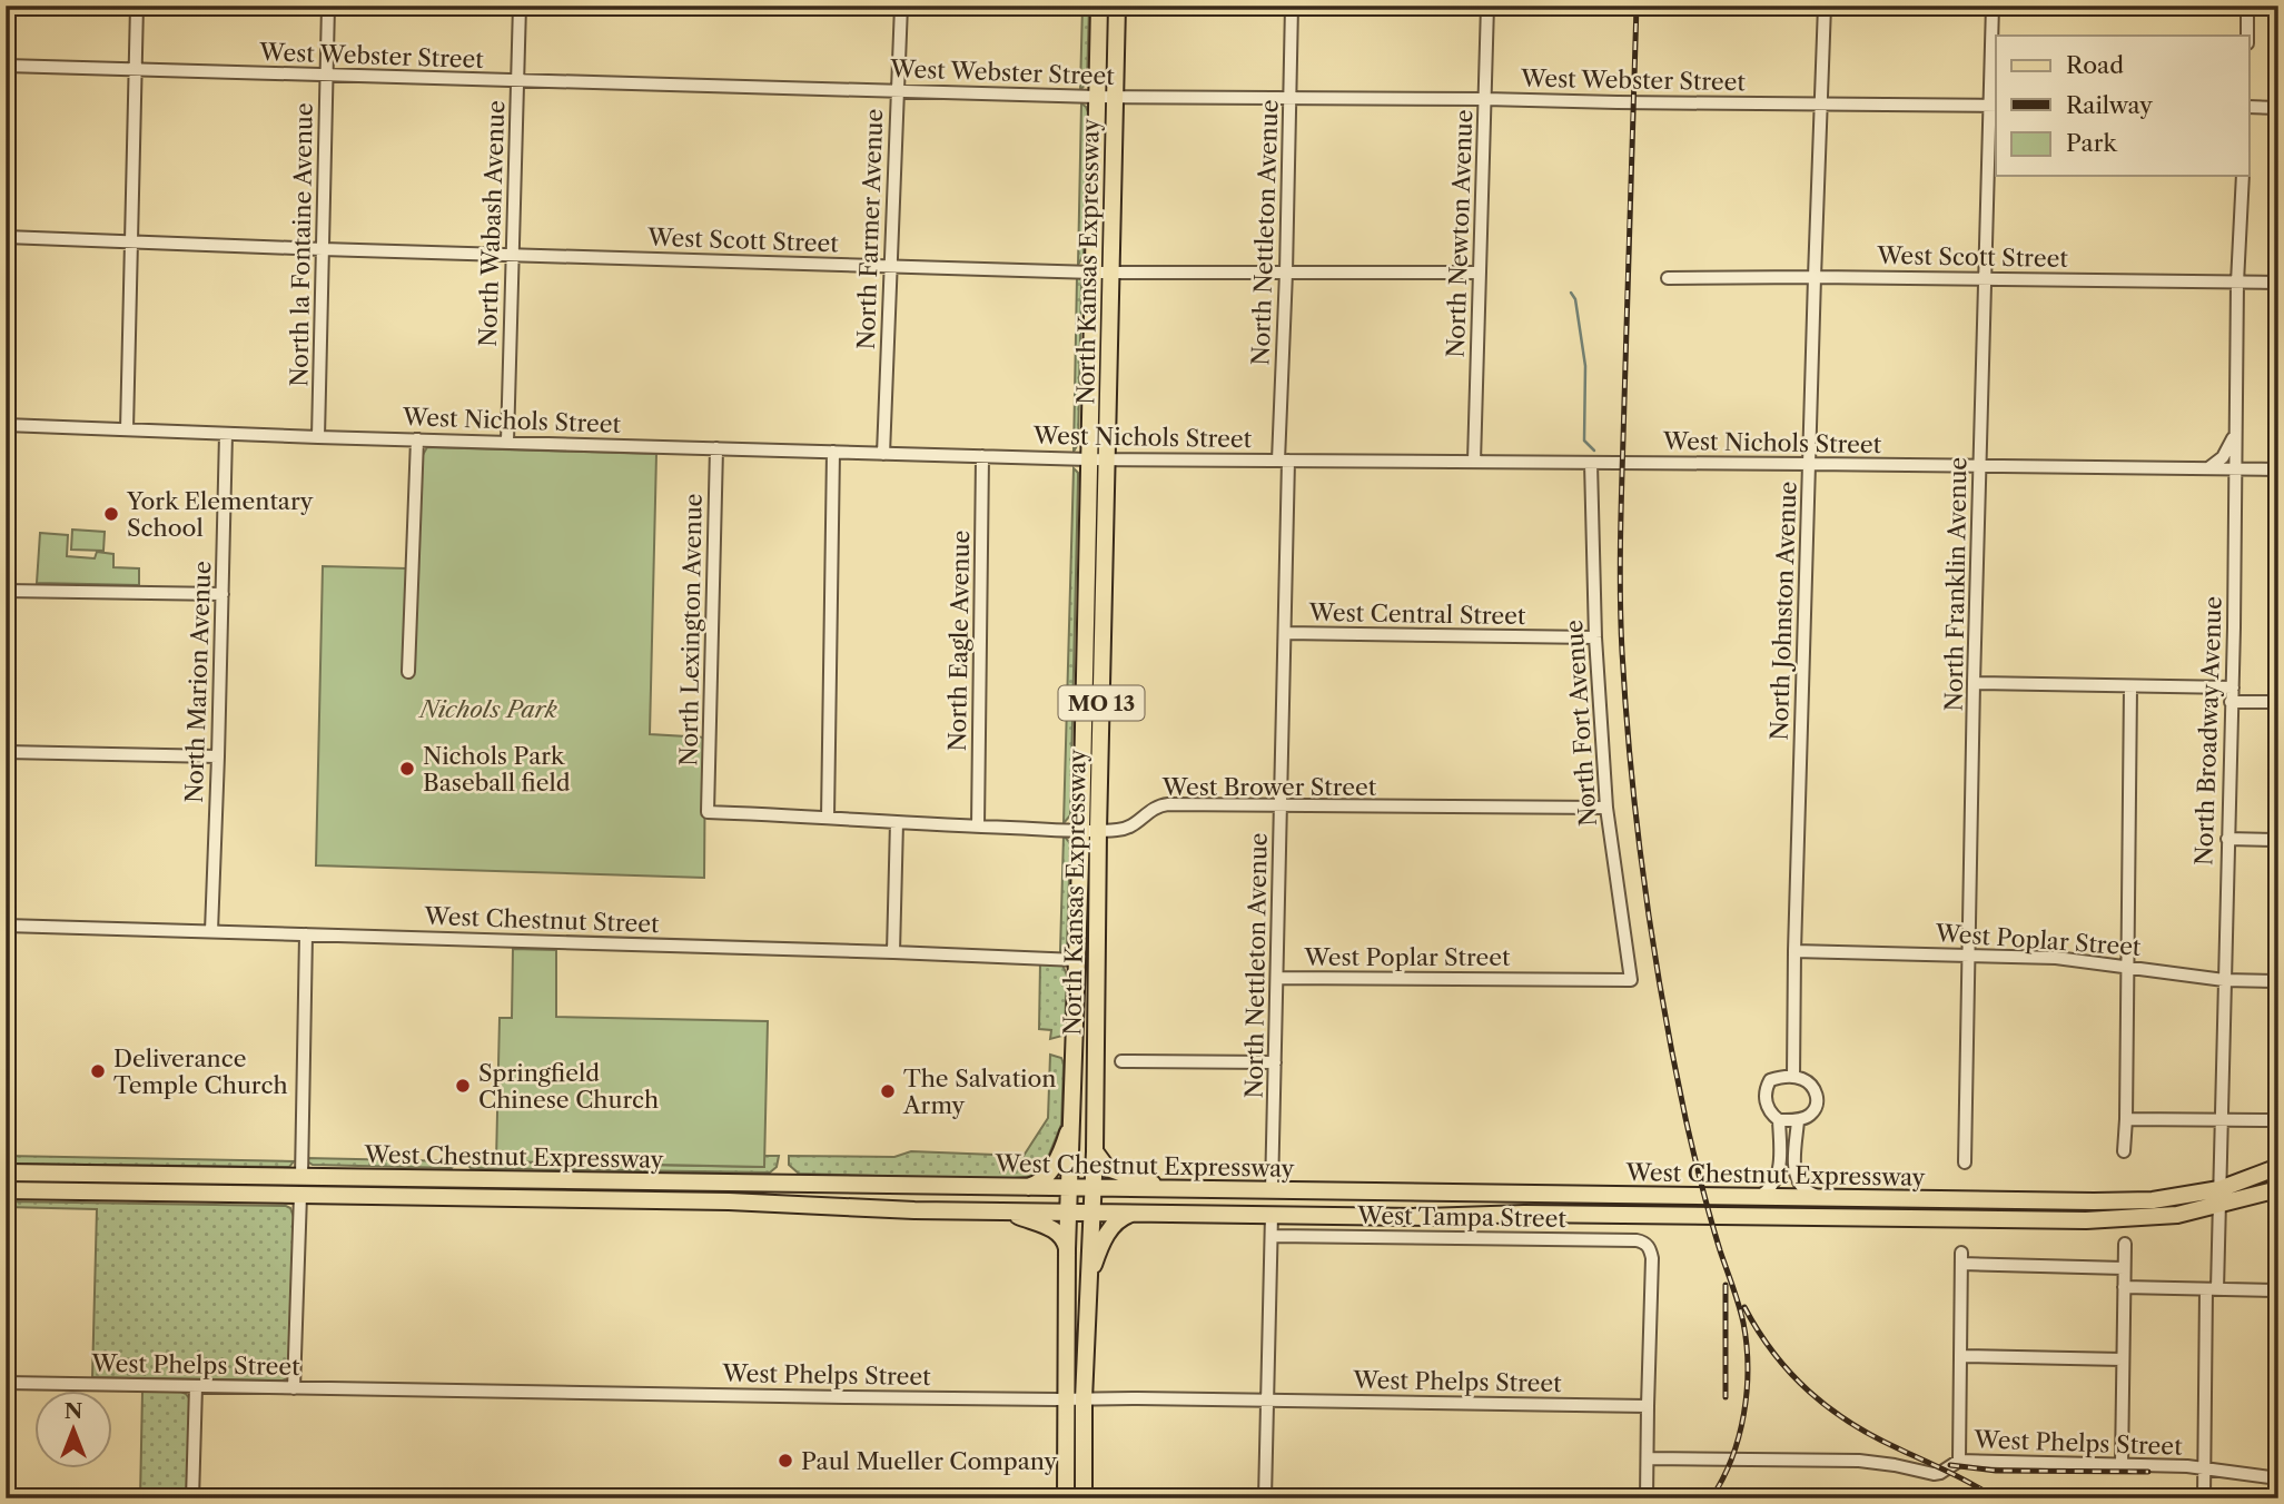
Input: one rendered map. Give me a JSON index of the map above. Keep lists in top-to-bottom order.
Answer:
{
  "streets": {
    "main road": ["North Kansas Expressway", "MO 13", "West Chestnut Expressway"],
    "street": [
      "West Webster Street",
      "North Wabash Avenue",
      "North Farmer Avenue",
      "North Nettleton Avenue",
      "North Newton Avenue",
      "West Scott Street",
      "North la Fontaine Avenue",
      "West Nichols Street",
      "North Franklin Avenue",
      "North Johnston Avenue",
      "West Central Street",
      "North Lexington Avenue",
      "North Eagle Avenue",
      "North Marion Avenue",
      "North Fort Avenue",
      "North Broadway Avenue",
      "West Brower Street",
      "West Chestnut Street",
      "West Poplar Street",
      "West Tampa Street",
      "West Phelps Street"
    ]
  },
  "crossings": [
    ["West Webster Street", "North Wabash Avenue"],
    ["West Webster Street", "North Farmer Avenue"],
    ["West Webster Street", "North Nettleton Avenue"],
    ["West Webster Street", "North Newton Avenue"],
    ["West Webster Street", "North la Fontaine Avenue"],
    ["West Webster Street", "North Kansas Expressway"],
    ["West Webster Street", "North Franklin Avenue"],
    ["West Webster Street", "North Johnston Avenue"],
    ["North Wabash Avenue", "West Scott Street"],
    ["North Wabash Avenue", "West Nichols Street"],
    ["North Farmer Avenue", "West Scott Street"],
    ["North Farmer Avenue", "West Nichols Street"],
    ["North Nettleton Avenue", "West Scott Street"],
    ["North Nettleton Avenue", "West Nichols Street"],
    ["North Nettleton Avenue", "West Central Street"],
    ["North Nettleton Avenue", "West Brower Street"],
    ["North Nettleton Avenue", "West Poplar Street"],
    ["North Nettleton Avenue", "West Chestnut Expressway"],
    ["North Newton Avenue", "West Scott Street"],
    ["North Newton Avenue", "West Nichols Street"],
    ["West Scott Street", "North la Fontaine Avenue"],
    ["West Scott Street", "North Kansas Expressway"],
    ["West Scott Street", "North Franklin Avenue"],
    ["West Scott Street", "North Johnston Avenue"],
    ["West Scott Street", "North Broadway Avenue"],
    ["North la Fontaine Avenue", "West Nichols Street"],
    ["North Kansas Expressway", "West Nichols Street"],
    ["North Kansas Expressway", "West Brower Street"],
    ["North Kansas Expressway", "West Chestnut Street"],
    ["North Kansas Expressway", "West Chestnut Expressway"],
    ["North Kansas Expressway", "West Phelps Street"],
    ["West Nichols Street", "North Franklin Avenue"],
    ["West Nichols Street", "North Johnston Avenue"],
    ["West Nichols Street", "North Lexington Avenue"],
    ["West Nichols Street", "North Eagle Avenue"],
    ["West Nichols Street", "North Marion Avenue"],
    ["West Nichols Street", "North Fort Avenue"],
    ["West Nichols Street", "North Broadway Avenue"],
    ["North Franklin Avenue", "West Poplar Street"],
    ["North Johnston Avenue", "West Poplar Street"],
    ["West Central Street", "North Fort Avenue"],
    ["North Lexington Avenue", "West Brower Street"],
    ["North Eagle Avenue", "West Brower Street"],
    ["North Marion Avenue", "West Chestnut Street"],
    ["North Fort Avenue", "West Brower Street"],
    ["North Fort Avenue", "West Poplar Street"],
    ["North Broadway Avenue", "West Poplar Street"],
    ["North Broadway Avenue", "West Chestnut Expressway"],
    ["North Broadway Avenue", "West Phelps Street"],
    ["West Tampa Street", "West Phelps Street"]
  ],
  "parks": ["Nichols Park"],
  "places": [
    "York Elementary School",
    "Nichols Park Baseball field",
    "Deliverance Temple Church",
    "Springfield Chinese Church",
    "The Salvation Army",
    "Paul Mueller Company"
  ],
  "legend": ["Road", "Railway", "Park"],
  "north": "top"
}
